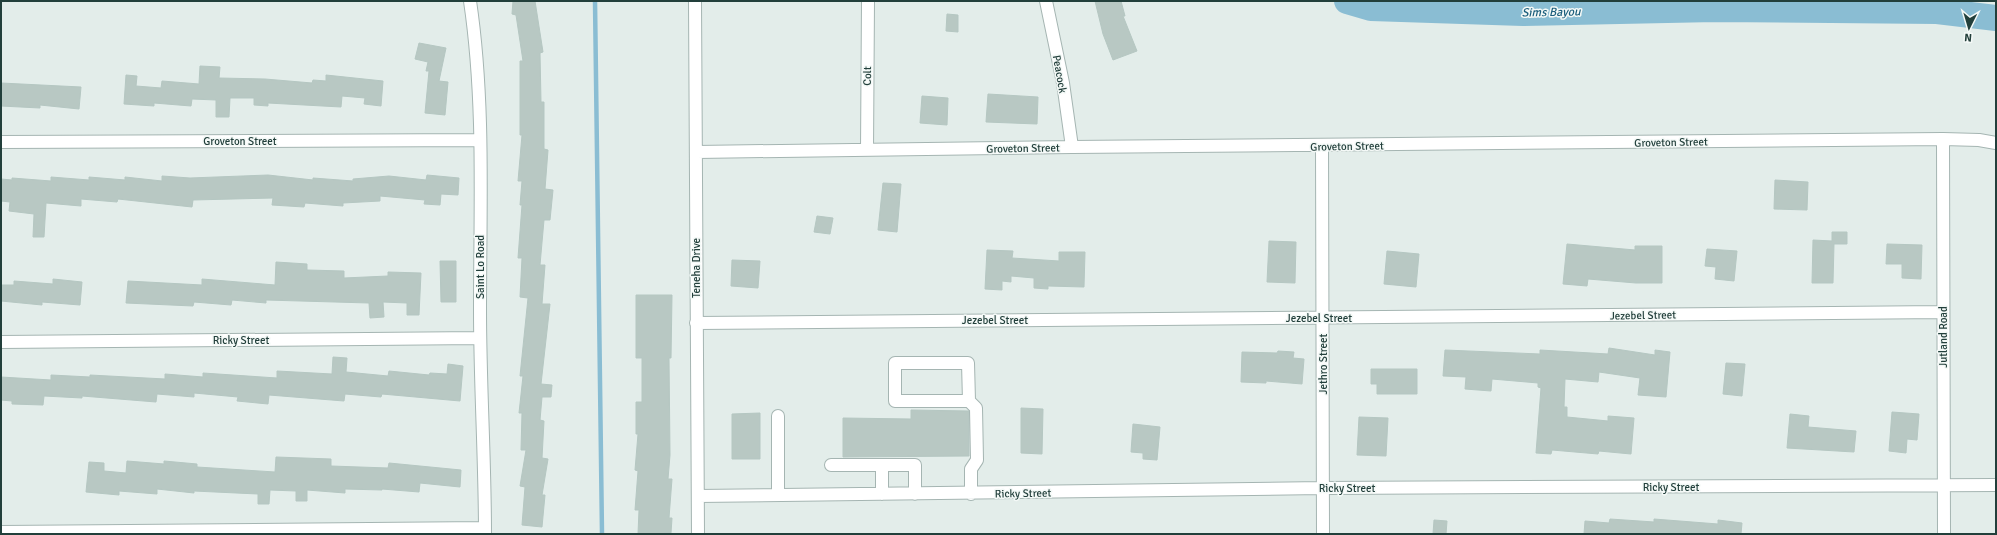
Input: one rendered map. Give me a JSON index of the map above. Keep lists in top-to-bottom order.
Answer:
{
  "streets": {
    "street": [
      "Peacock",
      "Colt",
      "Groveton Street",
      "Saint Lo Road",
      "Teneha Drive",
      "Jezebel Street",
      "Jutland Road",
      "Ricky Street",
      "Jethro Street"
    ]
  },
  "crossings": [
    ["Peacock", "Groveton Street"],
    ["Colt", "Groveton Street"],
    ["Groveton Street", "Saint Lo Road"],
    ["Groveton Street", "Teneha Drive"],
    ["Groveton Street", "Jutland Road"],
    ["Groveton Street", "Jethro Street"],
    ["Saint Lo Road", "Ricky Street"],
    ["Teneha Drive", "Jezebel Street"],
    ["Teneha Drive", "Ricky Street"],
    ["Jezebel Street", "Jutland Road"],
    ["Jezebel Street", "Jethro Street"],
    ["Jutland Road", "Ricky Street"],
    ["Ricky Street", "Jethro Street"]
  ],
  "water": ["Sims Bayou"],
  "north": "bottom"
}
